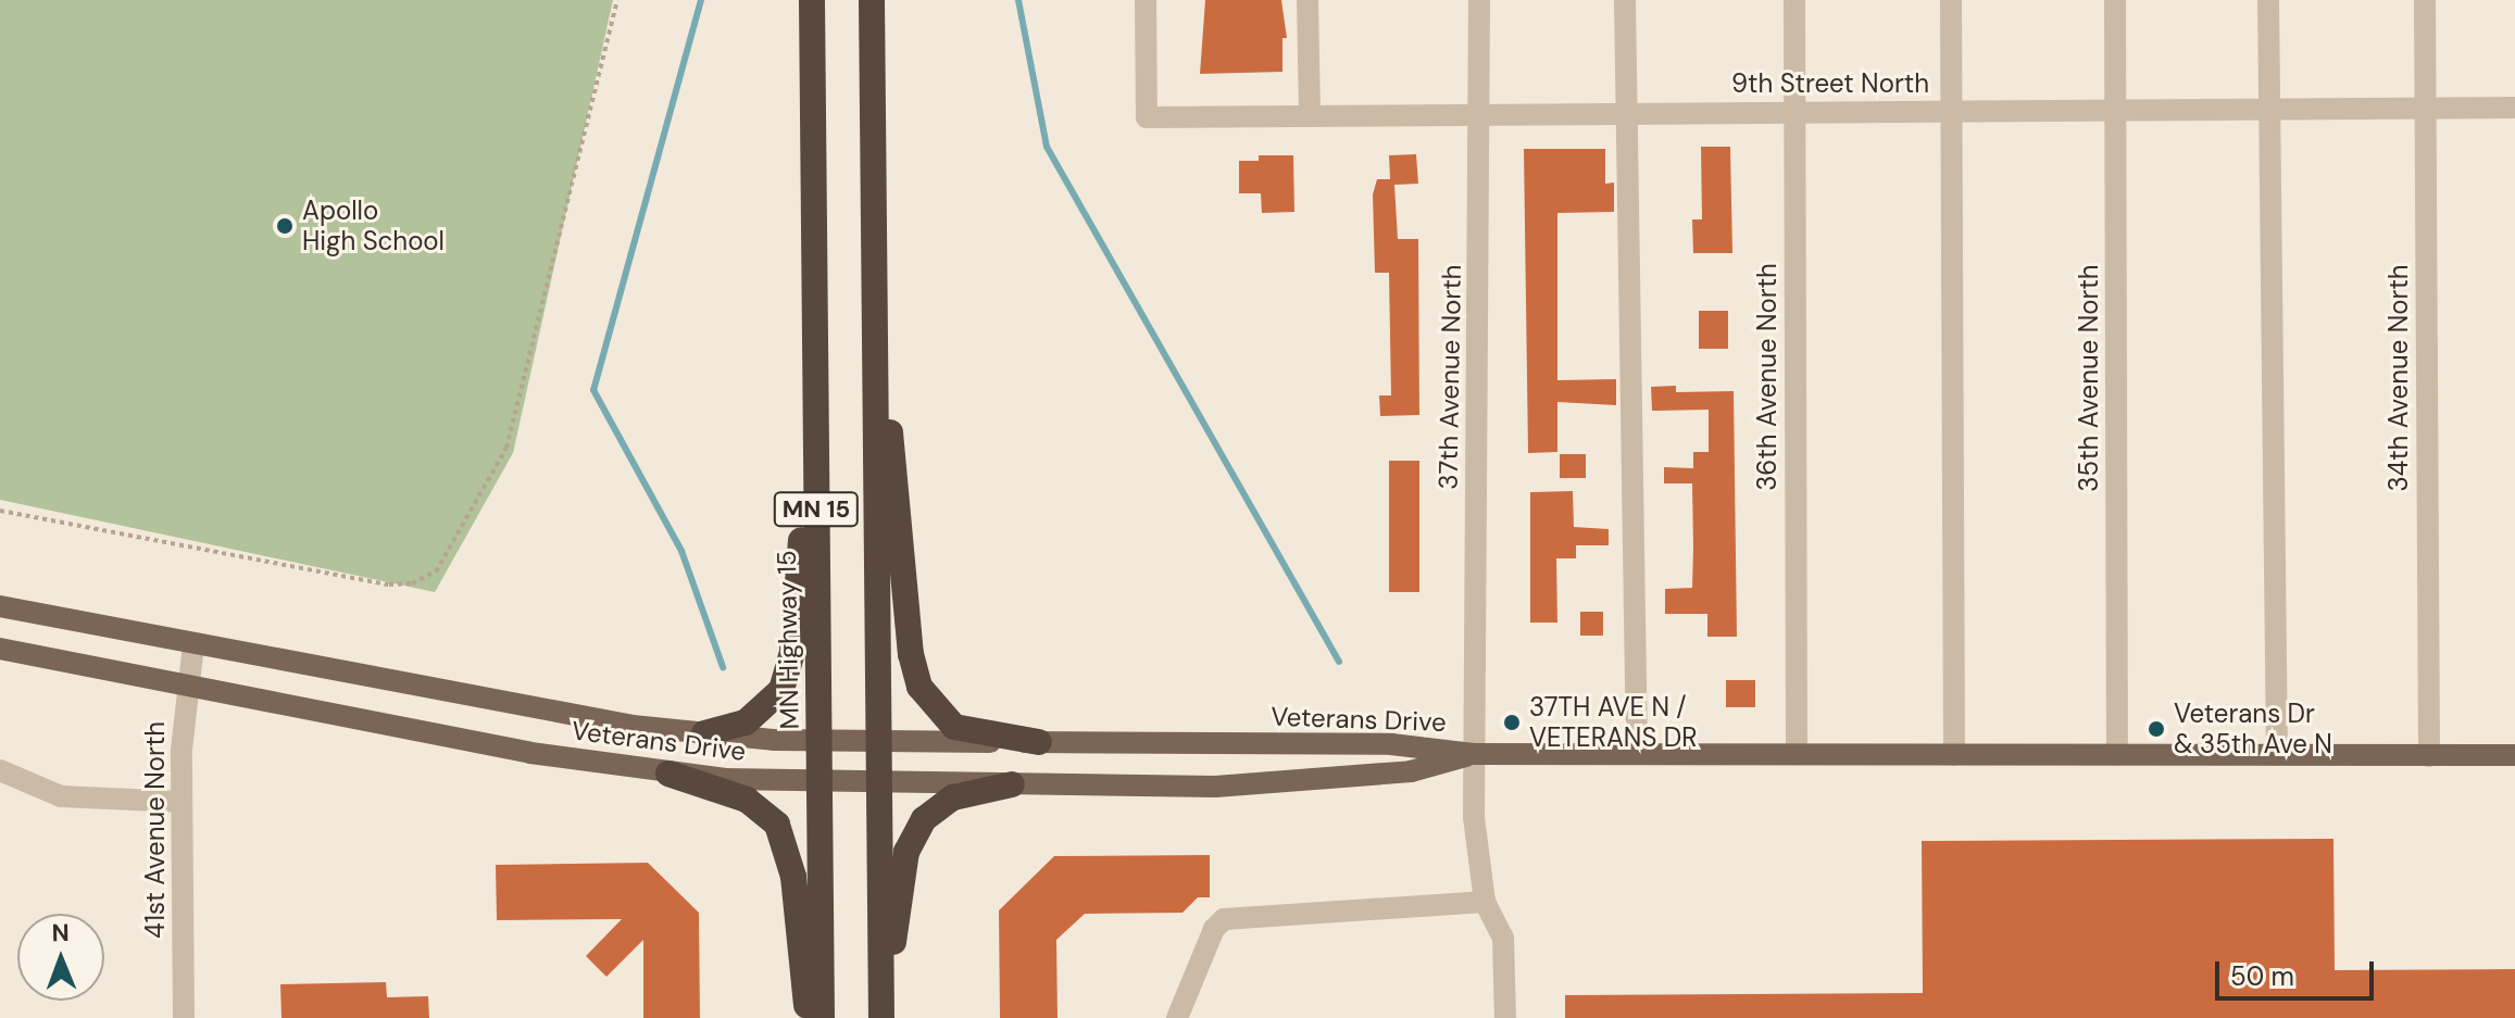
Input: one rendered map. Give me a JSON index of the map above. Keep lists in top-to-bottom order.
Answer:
{
  "streets": {
    "highway": ["MN 15", "MN Highway 15"],
    "main road": ["Veterans Drive"],
    "street": [
      "9th Street North",
      "37th Avenue North",
      "36th Avenue North",
      "35th Avenue North",
      "34th Avenue North",
      "41st Avenue North"
    ]
  },
  "crossings": [
    ["9th Street North", "37th Avenue North"],
    ["9th Street North", "36th Avenue North"],
    ["9th Street North", "35th Avenue North"],
    ["9th Street North", "34th Avenue North"],
    ["37th Avenue North", "Veterans Drive"],
    ["36th Avenue North", "Veterans Drive"],
    ["35th Avenue North", "Veterans Drive"],
    ["34th Avenue North", "Veterans Drive"],
    ["MN 15", "Veterans Drive"],
    ["MN Highway 15", "Veterans Drive"],
    ["Veterans Drive", "41st Avenue North"]
  ],
  "places": ["Apollo High School", "37TH AVE N / VETERANS DR", "Veterans Dr & 35th Ave N"],
  "scale_bar": "50 m",
  "north": "top"
}
